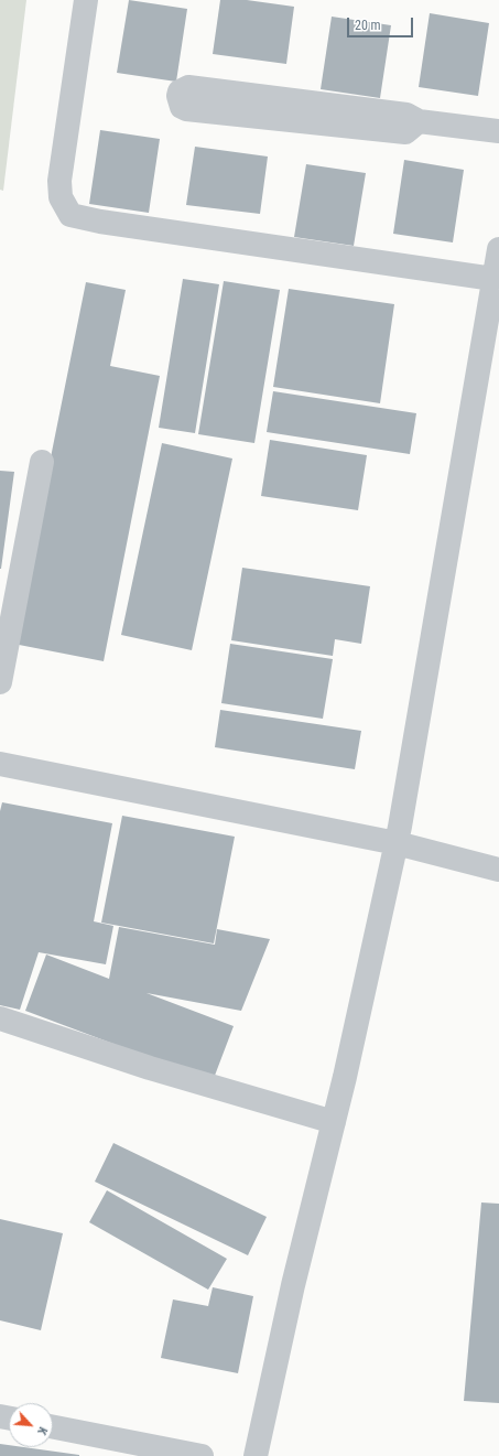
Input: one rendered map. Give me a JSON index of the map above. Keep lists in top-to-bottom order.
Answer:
{
  "scale_bar": "20 m",
  "north": "bottom right"
}
